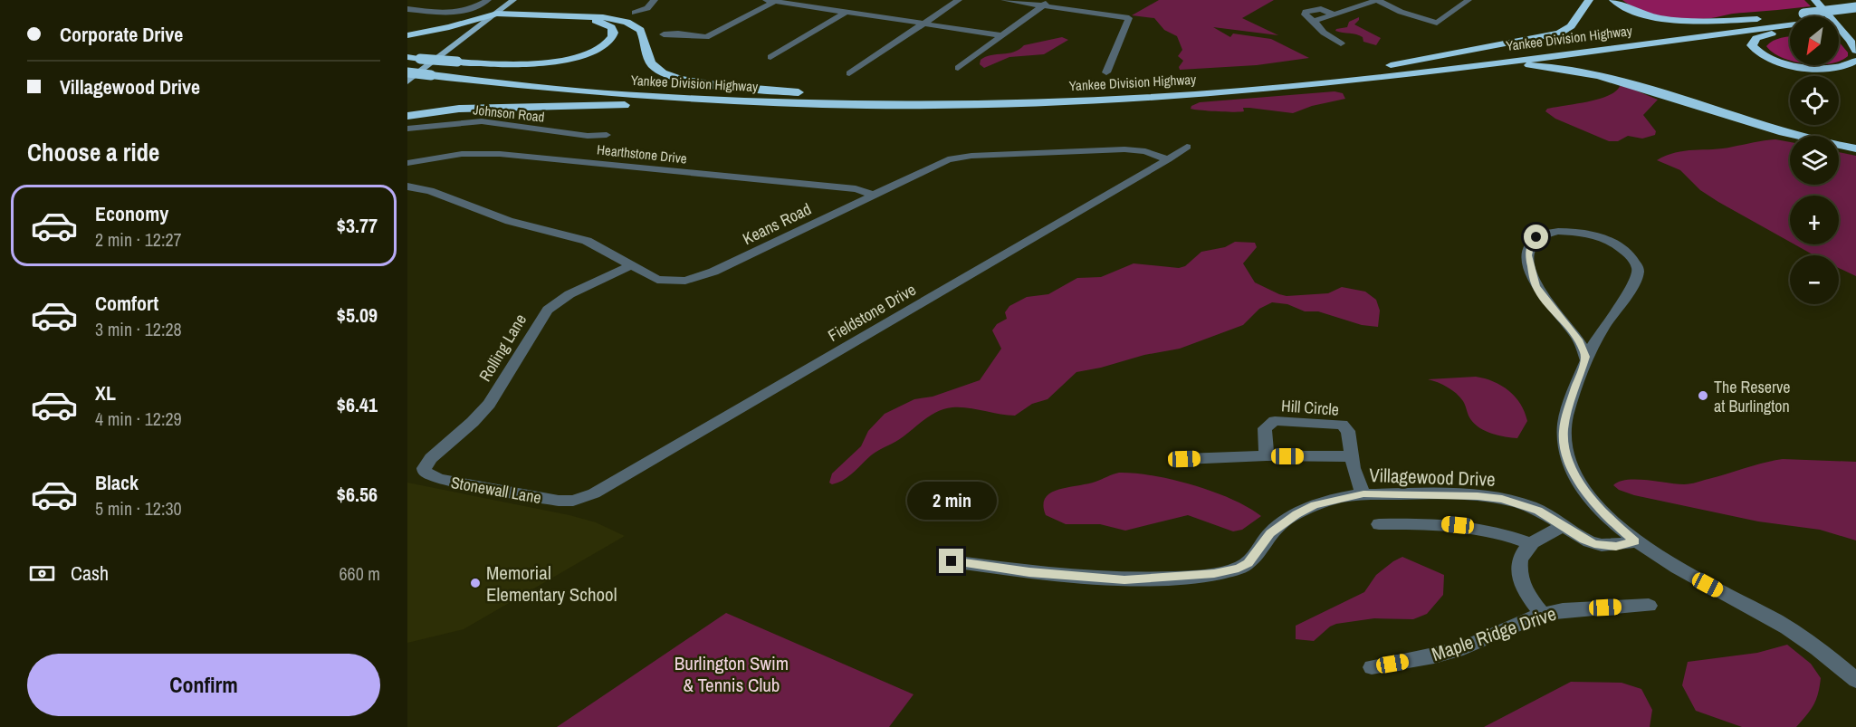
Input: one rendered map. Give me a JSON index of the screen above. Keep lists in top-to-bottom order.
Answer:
{
  "streets": {
    "highway": ["Yankee Division Highway"],
    "street": [
      "Johnson Road",
      "Hearthstone Drive",
      "Keans Road",
      "Fieldstone Drive",
      "Rolling Lane",
      "Hill Circle",
      "Villagewood Drive",
      "Stonewall Lane",
      "Maple Ridge Drive"
    ]
  },
  "crossings": [
    ["Hearthstone Drive", "Keans Road"],
    ["Keans Road", "Fieldstone Drive"],
    ["Keans Road", "Rolling Lane"],
    ["Fieldstone Drive", "Stonewall Lane"],
    ["Rolling Lane", "Stonewall Lane"],
    ["Hill Circle", "Villagewood Drive"]
  ],
  "parks": ["Burlington Swim & Tennis Club"],
  "places": ["The Reserve at Burlington", "Memorial Elementary School"],
  "north": "bottom left",
  "page": {
    "banner": ["Corporate Drive", "Villagewood Drive"],
    "map_buttons": ["+", "−"],
    "heading": "Choose a ride",
    "list": [
      {
        "name": "Economy",
        "note": "2 min · 12:27",
        "value": "$3.77"
      },
      {
        "name": "Comfort",
        "note": "3 min · 12:28",
        "value": "$5.09"
      },
      {
        "name": "XL",
        "note": "4 min · 12:29",
        "value": "$6.41"
      },
      {
        "name": "Black",
        "note": "5 min · 12:30",
        "value": "$6.56"
      }
    ],
    "bubble": "2 min",
    "pay": ["Cash", "660 m"],
    "buttons": "Confirm"
  }
}
